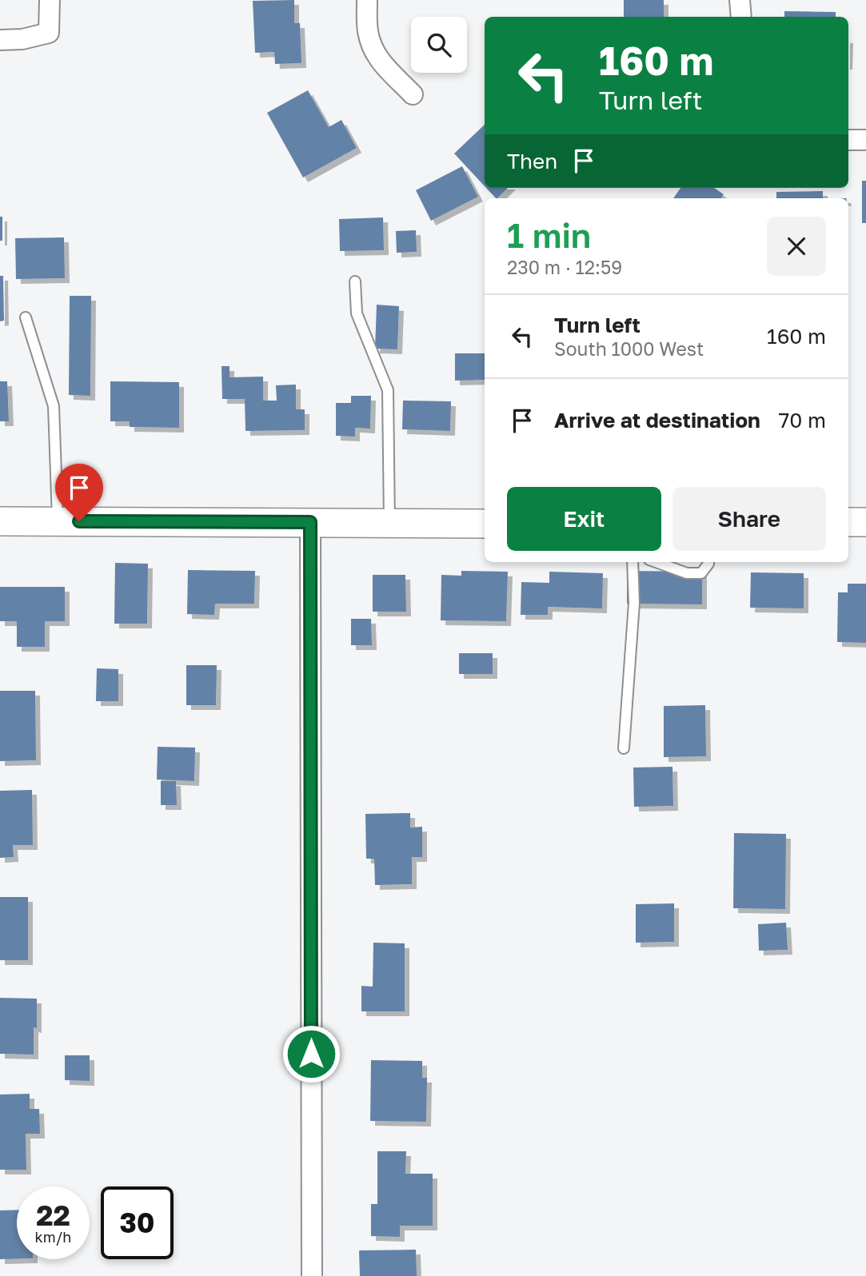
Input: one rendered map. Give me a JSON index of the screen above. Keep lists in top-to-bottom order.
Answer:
{
  "page": {
    "turn": ["160 m", "Turn left"],
    "then": "Then",
    "heading": ["1 min", "230 m · 12:59"],
    "list": [
      {
        "name": "Turn left",
        "note": "South 1000 West",
        "value": "160 m"
      },
      {
        "name": "Arrive at destination",
        "value": "70 m"
      }
    ],
    "buttons": ["Exit", "Share"],
    "speed": "22 km/h",
    "limit": "30"
  }
}
